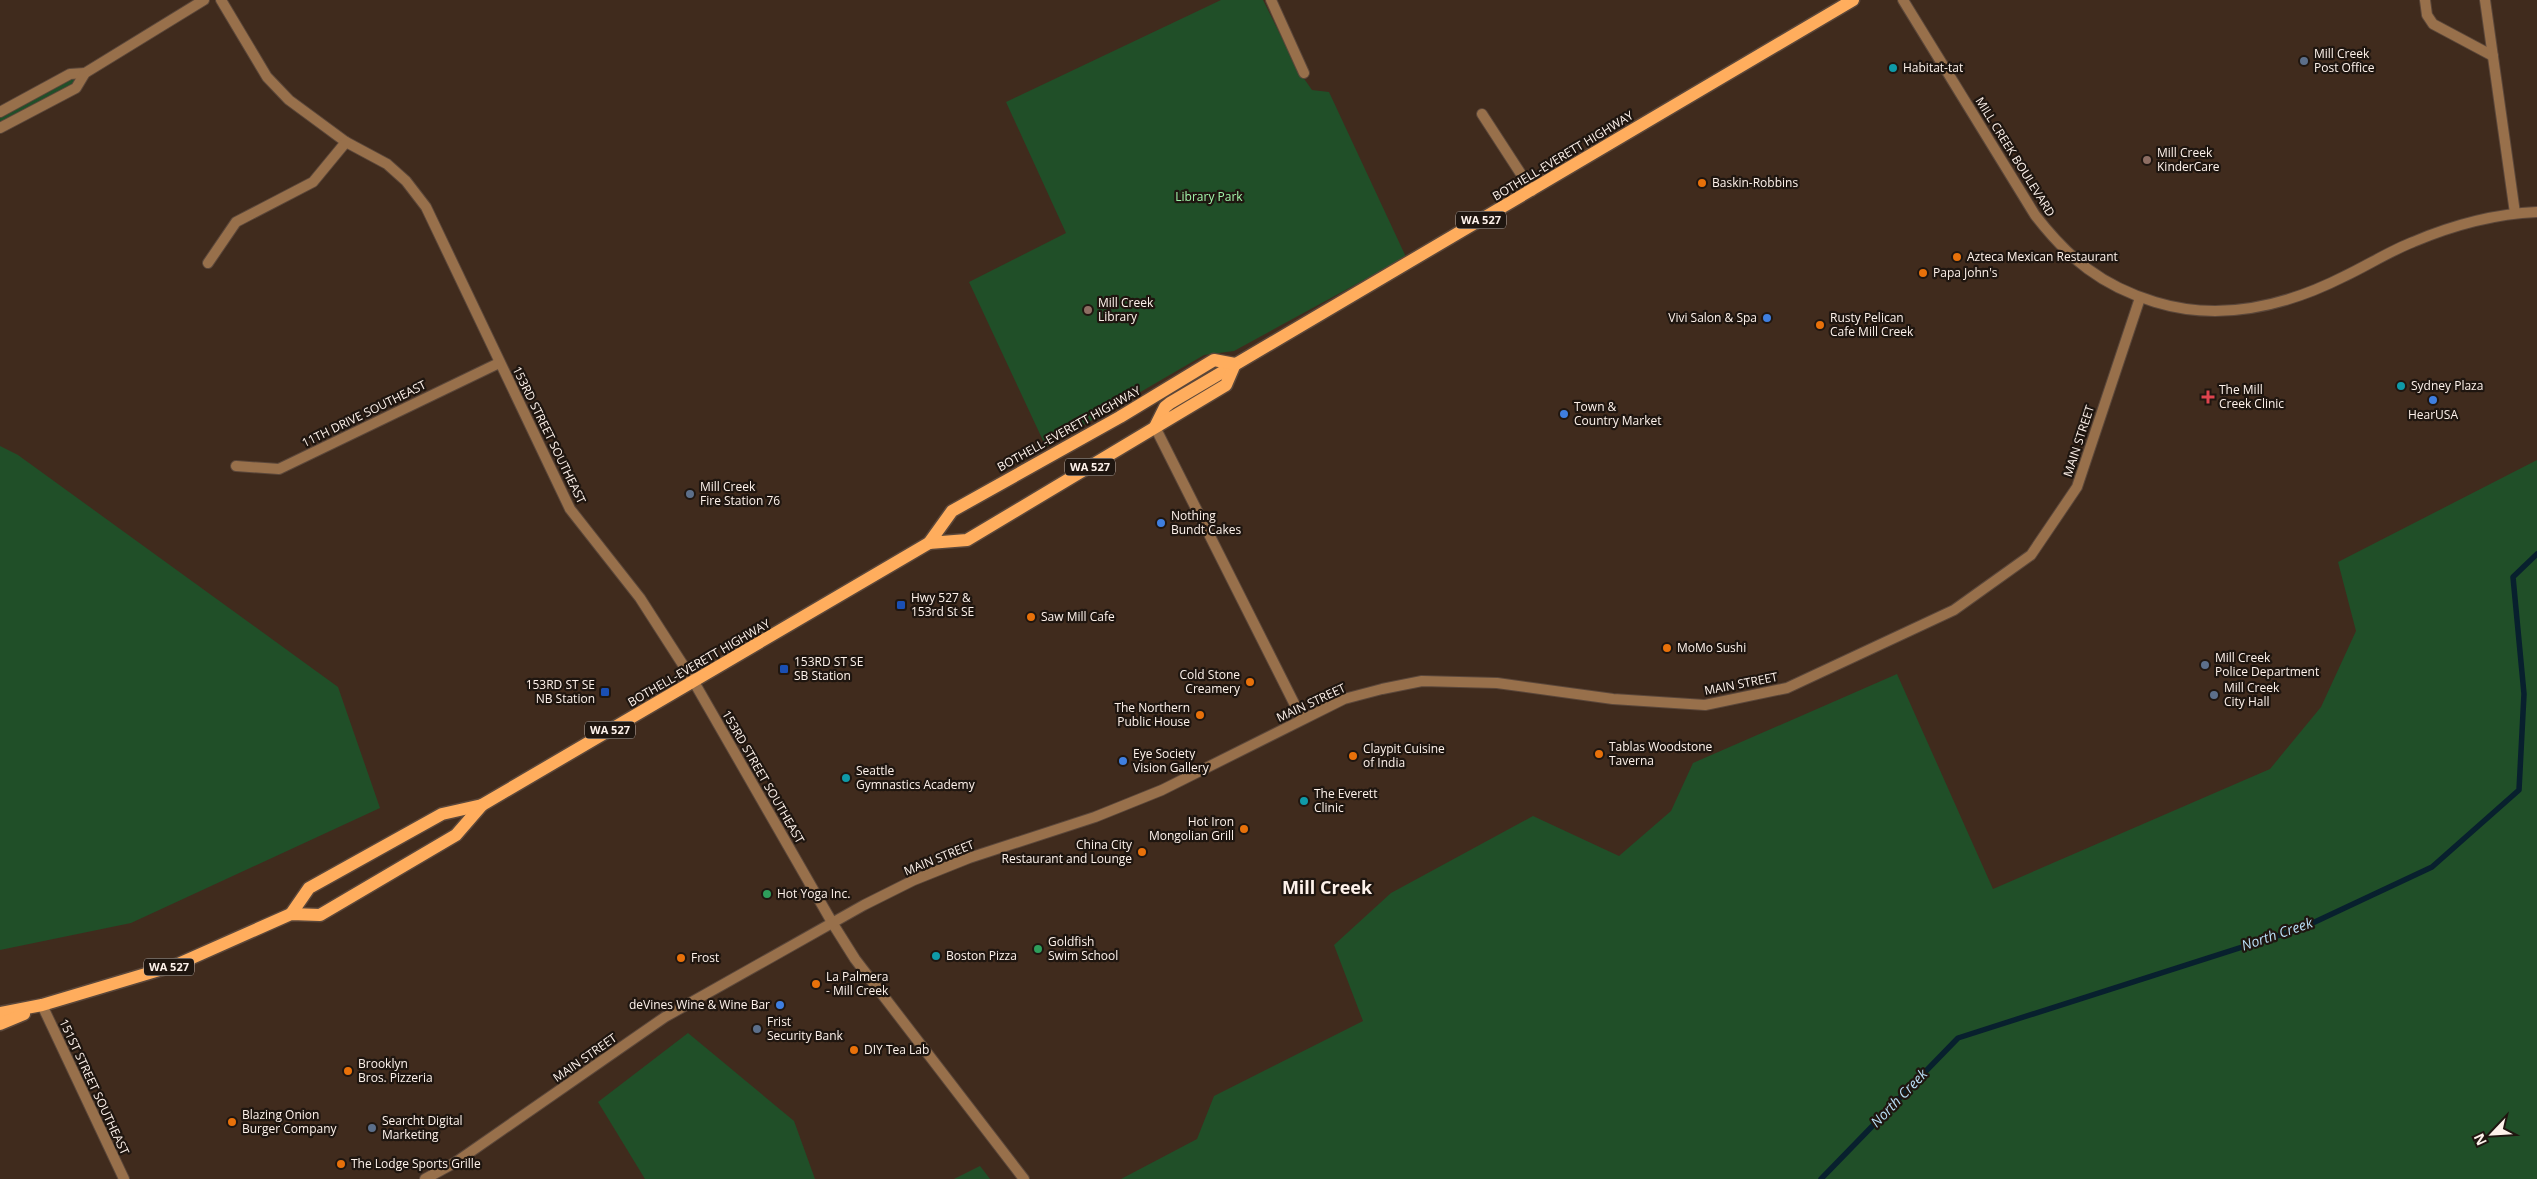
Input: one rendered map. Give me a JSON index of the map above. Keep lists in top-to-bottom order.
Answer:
{
  "streets": {
    "main road": ["BOTHELL-EVERETT HIGHWAY", "WA 527"],
    "street": [
      "MILL CREEK BOULEVARD",
      "11TH DRIVE SOUTHEAST",
      "153RD STREET SOUTHEAST",
      "MAIN STREET",
      "151ST STREET SOUTHEAST"
    ]
  },
  "crossings": [
    ["BOTHELL-EVERETT HIGHWAY", "153RD STREET SOUTHEAST"],
    ["BOTHELL-EVERETT HIGHWAY", "151ST STREET SOUTHEAST"],
    ["MILL CREEK BOULEVARD", "MAIN STREET"],
    ["11TH DRIVE SOUTHEAST", "153RD STREET SOUTHEAST"],
    ["153RD STREET SOUTHEAST", "MAIN STREET"]
  ],
  "districts": ["Mill Creek"],
  "water": ["North Creek"],
  "parks": ["Library Park"],
  "places": {
    "other": [
      "Mill Creek Post Office",
      "Habitat-tat",
      "Mill Creek KinderCare",
      "Baskin-Robbins",
      "Azteca Mexican Restaurant",
      "Papa John's",
      "Mill Creek Library",
      "Vivi Salon & Spa",
      "Rusty Pelican Cafe Mill Creek",
      "Sydney Plaza",
      "HearUSA",
      "Town & Country Market",
      "Mill Creek Fire Station 76",
      "Nothing Bundt Cakes",
      "Saw Mill Cafe",
      "MoMo Sushi",
      "Mill Creek Police Department",
      "Cold Stone Creamery",
      "Mill Creek City Hall",
      "The Northern Public House",
      "Tablas Woodstone Taverna",
      "Claypit Cuisine of India",
      "Eye Society Vision Gallery",
      "Seattle Gymnastics Academy",
      "The Everett Clinic",
      "Hot Iron Mongolian Grill",
      "China City Restaurant and Lounge",
      "Hot Yoga Inc.",
      "Goldfish Swim School",
      "Boston Pizza",
      "Frost",
      "La Palmera - Mill Creek",
      "deVines Wine & Wine Bar",
      "Frist Security Bank",
      "DIY Tea Lab",
      "Brooklyn Bros. Pizzeria",
      "Blazing Onion Burger Company",
      "Searcht Digital Marketing",
      "The Lodge Sports Grille"
    ],
    "health": ["The Mill Creek Clinic"],
    "transit": ["Hwy 527 & 153rd St SE", "153RD ST SE SB Station", "153RD ST SE NB Station"]
  },
  "north": "bottom left"
}
